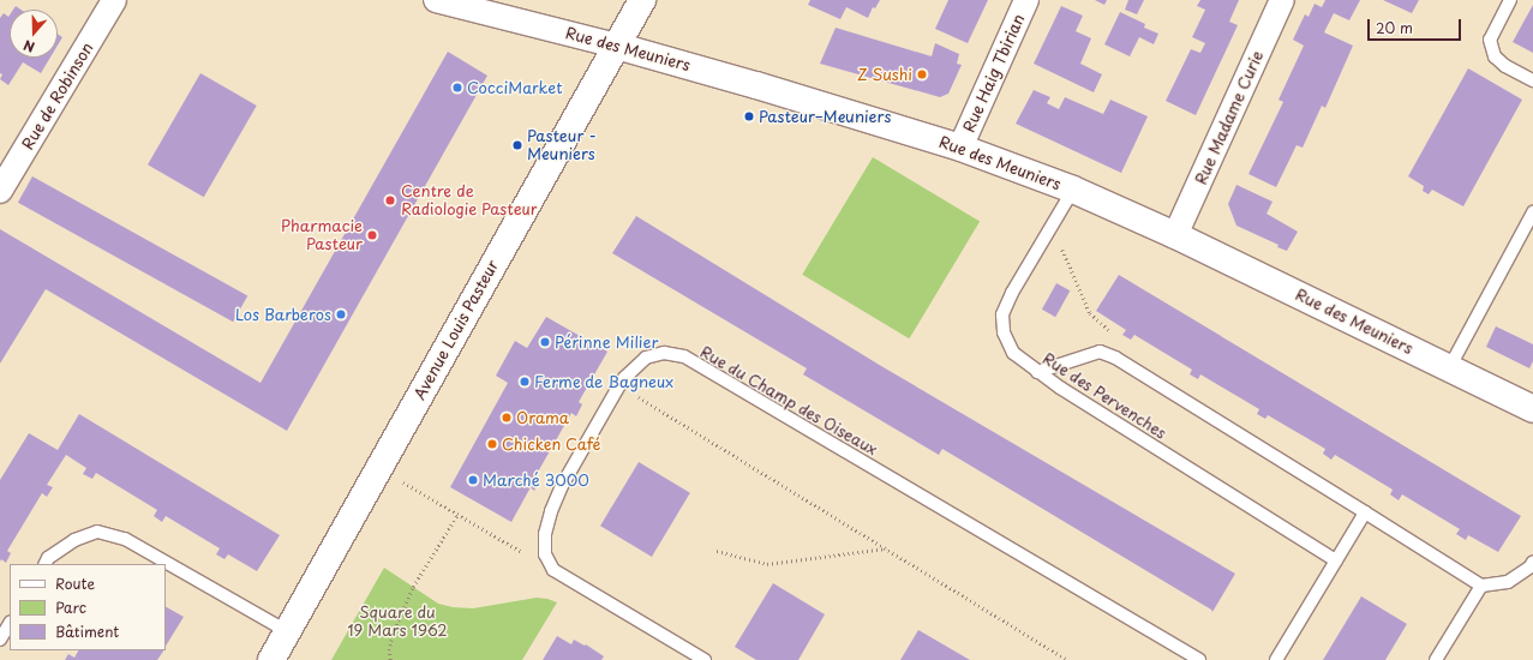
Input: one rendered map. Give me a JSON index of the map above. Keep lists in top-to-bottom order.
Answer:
{
  "streets": {
    "street": [
      "Rue des Meuniers",
      "Rue Haig Tbirian",
      "Rue de Robinson",
      "Rue Madame Curie",
      "Avenue Louis Pasteur"
    ],
    "lane": ["Rue des Pervenches", "Rue du Champ des Oiseaux"]
  },
  "crossings": [
    ["Rue des Meuniers", "Rue Haig Tbirian"],
    ["Rue des Meuniers", "Rue Madame Curie"],
    ["Rue des Meuniers", "Avenue Louis Pasteur"],
    ["Rue des Meuniers", "Rue des Pervenches"]
  ],
  "parks": ["Square du 19 Mars 1962"],
  "places": [
    "Z Sushi",
    "CocciMarket",
    "Pasteur–Meuniers",
    "Pasteur - Meuniers",
    "Centre de Radiologie Pasteur",
    "Pharmacie Pasteur",
    "Los Barberos",
    "Périnne Milier",
    "Ferme de Bagneux",
    "Orama",
    "Chicken Café",
    "Marché 3000"
  ],
  "legend": ["Route", "Parc", "Bâtiment"],
  "scale_bar": "20 m",
  "north": "bottom"
}
